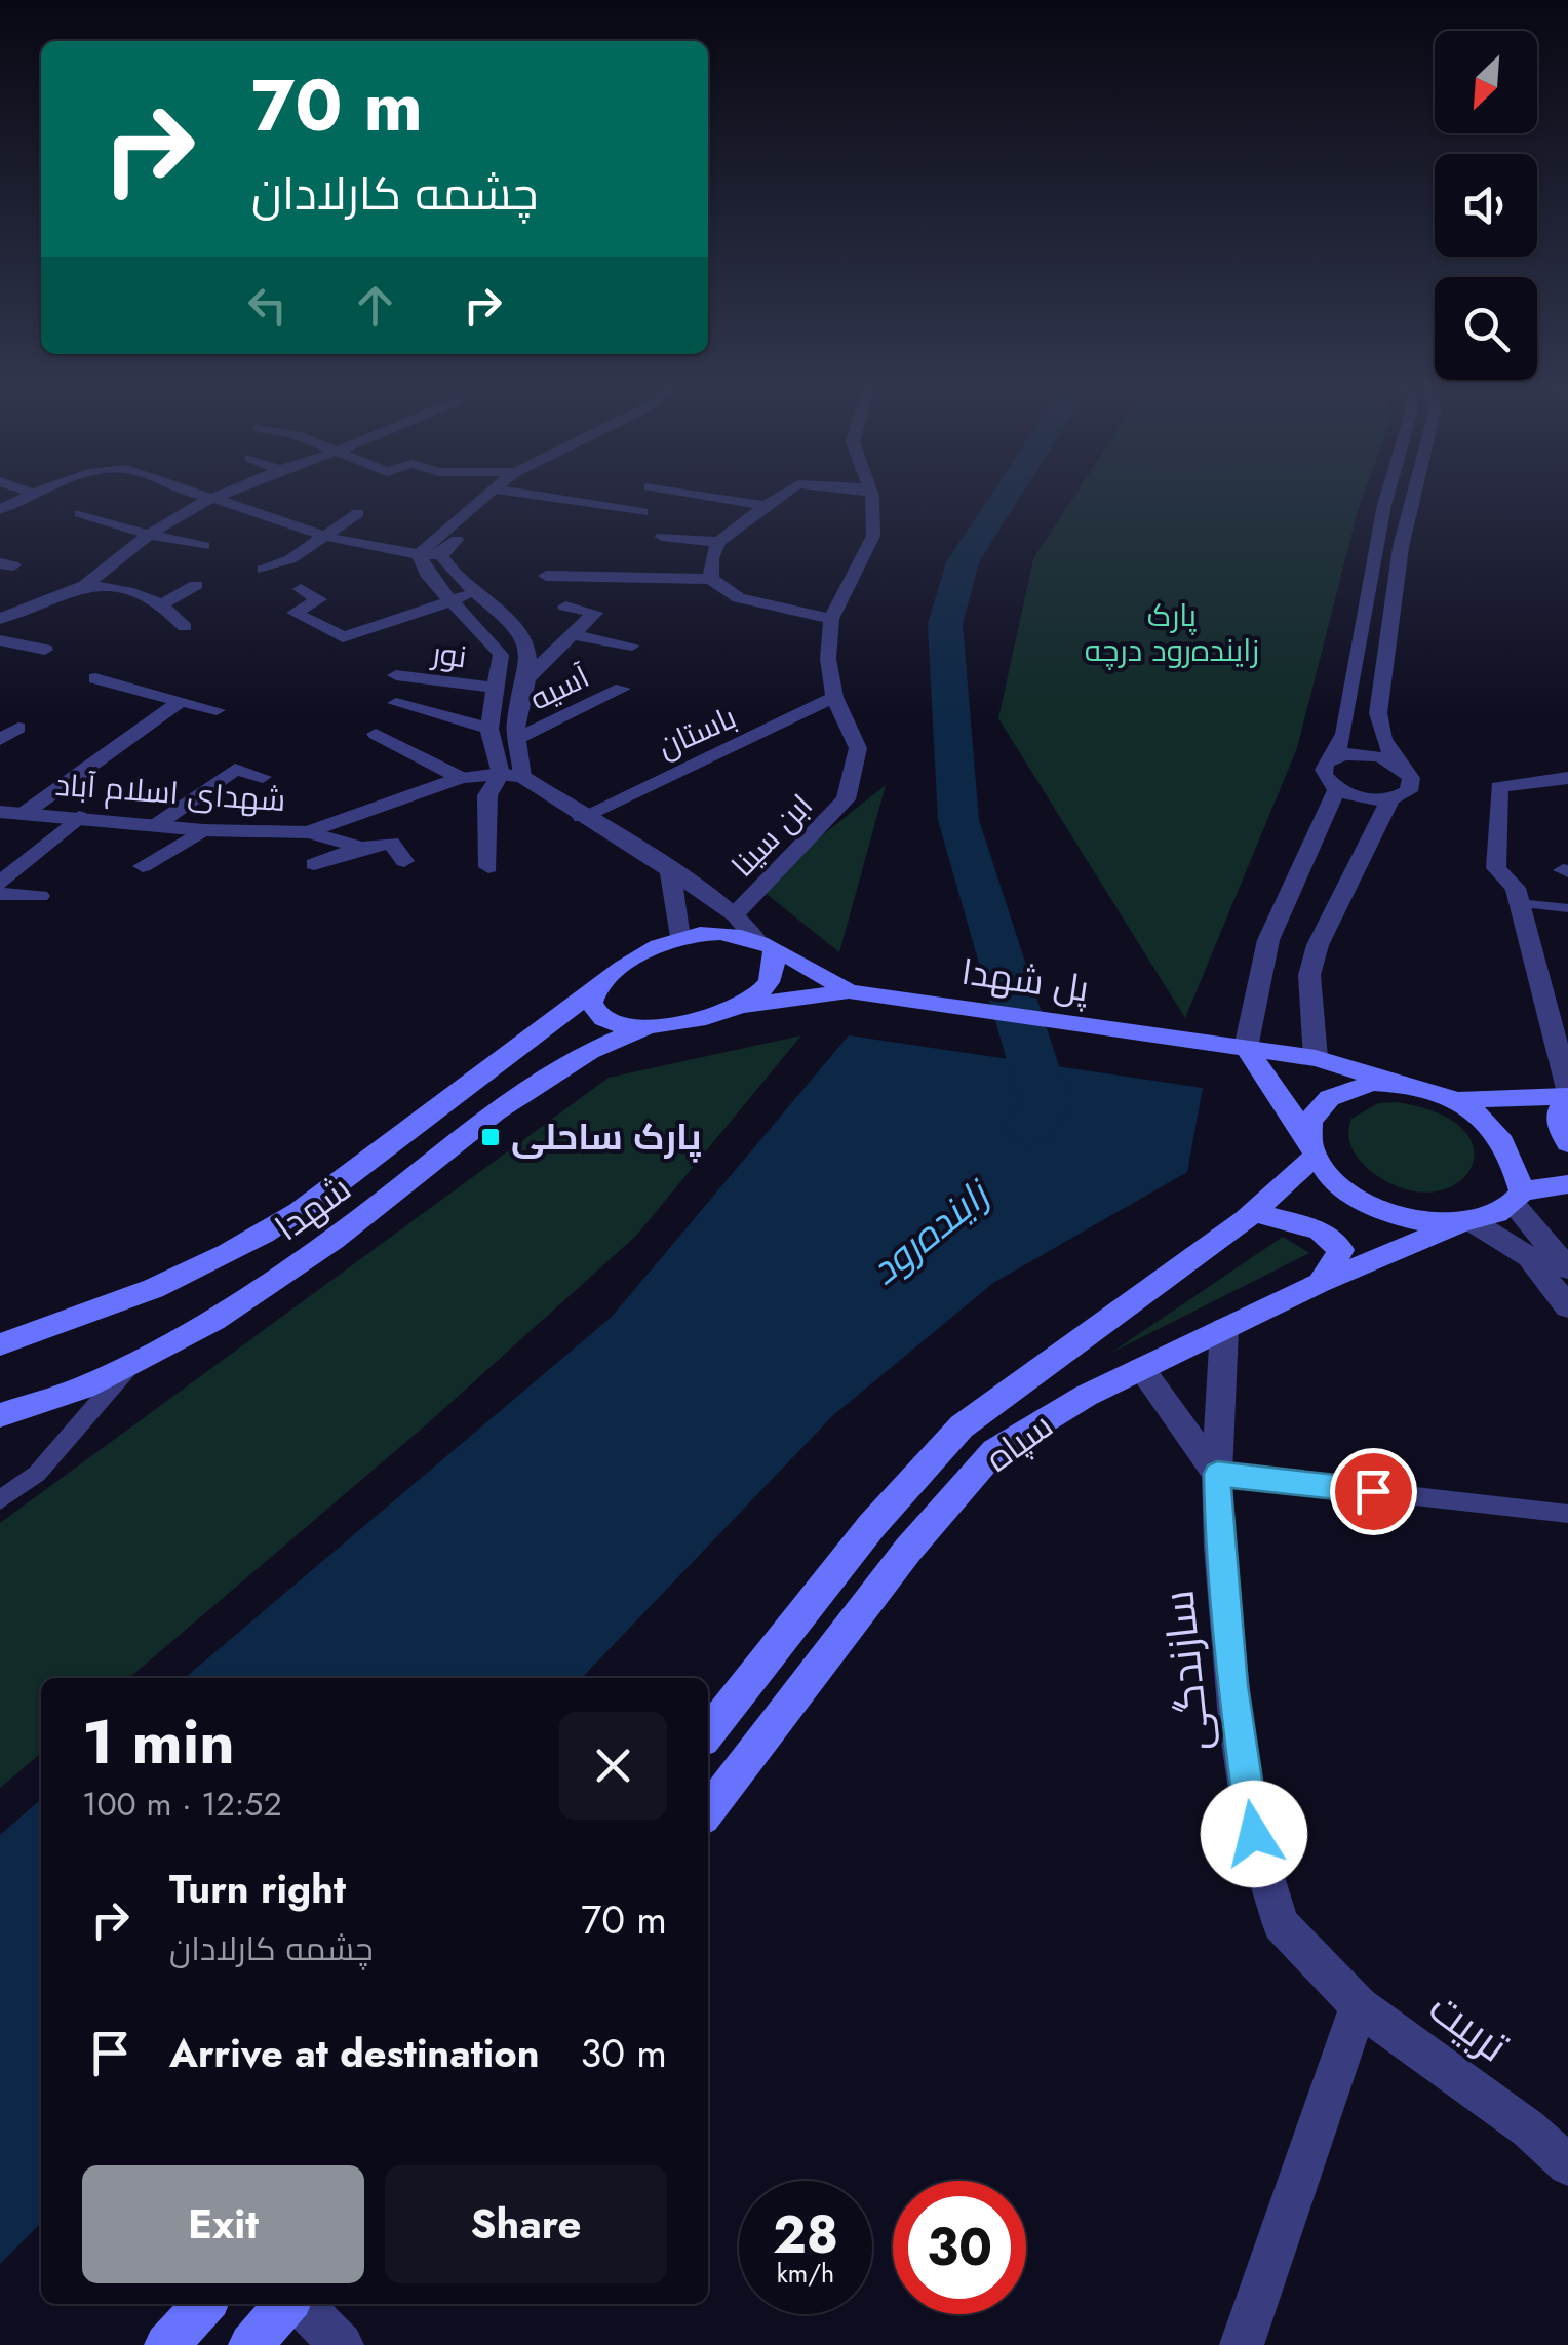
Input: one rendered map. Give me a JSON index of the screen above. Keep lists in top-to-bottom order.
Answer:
{
  "streets": {
    "main road": ["پل شهدا", "شهدا", "سپاه"],
    "street": [
      "نور",
      "آسیه",
      "باستان",
      "شهدای اسلام آباد",
      "ابن سینا",
      "سازندگی",
      "تربیت"
    ]
  },
  "crossings": [
    ["باستان", "ابن سینا"],
    ["پل شهدا", "سپاه"],
    ["سپاه", "سازندگی"],
    ["سازندگی", "تربیت"]
  ],
  "water": ["زاینده‌رود"],
  "parks": ["پارک زاینده‌رود درچه"],
  "places": {
    "transit": ["پارک ساحلی"]
  },
  "north": "bottom left",
  "page": {
    "turn": ["70 m", "چشمه کارلادان"],
    "heading": ["1 min", "100 m · 12:52"],
    "list": [
      {
        "name": "Turn right",
        "note": "چشمه کارلادان",
        "value": "70 m"
      },
      {
        "name": "Arrive at destination",
        "value": "30 m"
      }
    ],
    "buttons": ["Exit", "Share"],
    "speed": "28 km/h",
    "limit": "30"
  }
}
